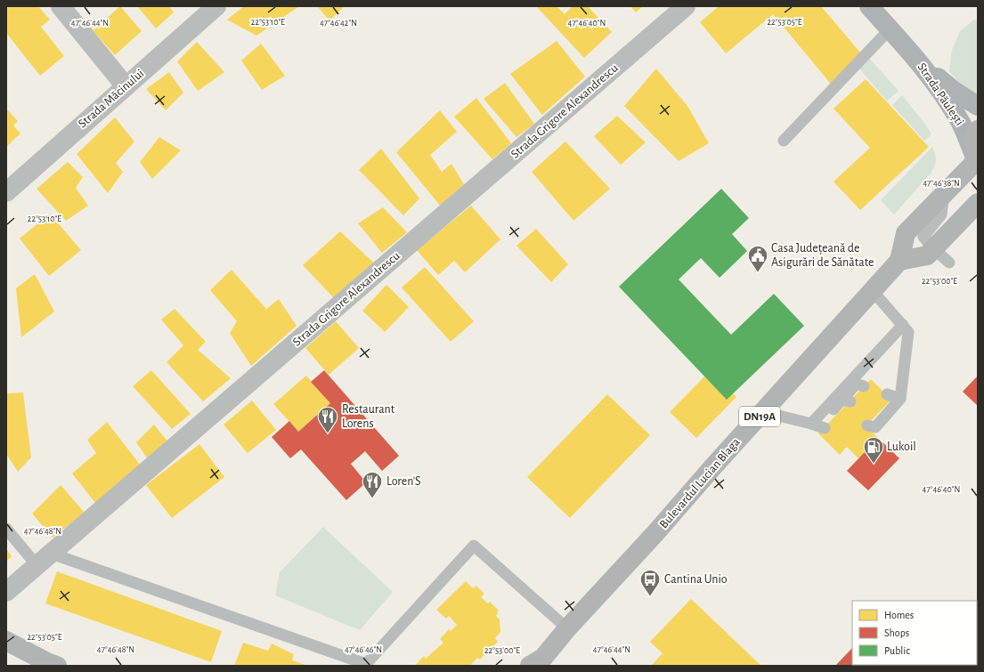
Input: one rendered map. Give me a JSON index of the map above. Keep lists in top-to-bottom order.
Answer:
{
  "streets": {
    "main road": ["Strada Păulești", "DN19A", "Bulevardul Lucian Blaga"],
    "street": ["Strada Măcinului", "Strada Grigore Alexandrescu"]
  },
  "crossings": [
    ["Strada Păulești", "Bulevardul Lucian Blaga"]
  ],
  "places": {
    "public building": ["Casa Județeană de Asigurări de Sănătate"],
    "restaurant": ["Restaurant Lorens", "Loren'S"],
    "fuel station": ["Lukoil"],
    "bus stop": ["Cantina Unio"]
  },
  "legend": ["Homes", "Shops", "Public"],
  "coordinates": [
    "22°53'10\"E",
    "22°53'05\"E",
    "47°46'44\"N",
    "47°46'42\"N",
    "47°46'40\"N",
    "47°46'38\"N",
    "22°53'00\"E",
    "47°46'48\"N",
    "47°46'46\"N"
  ]
}
